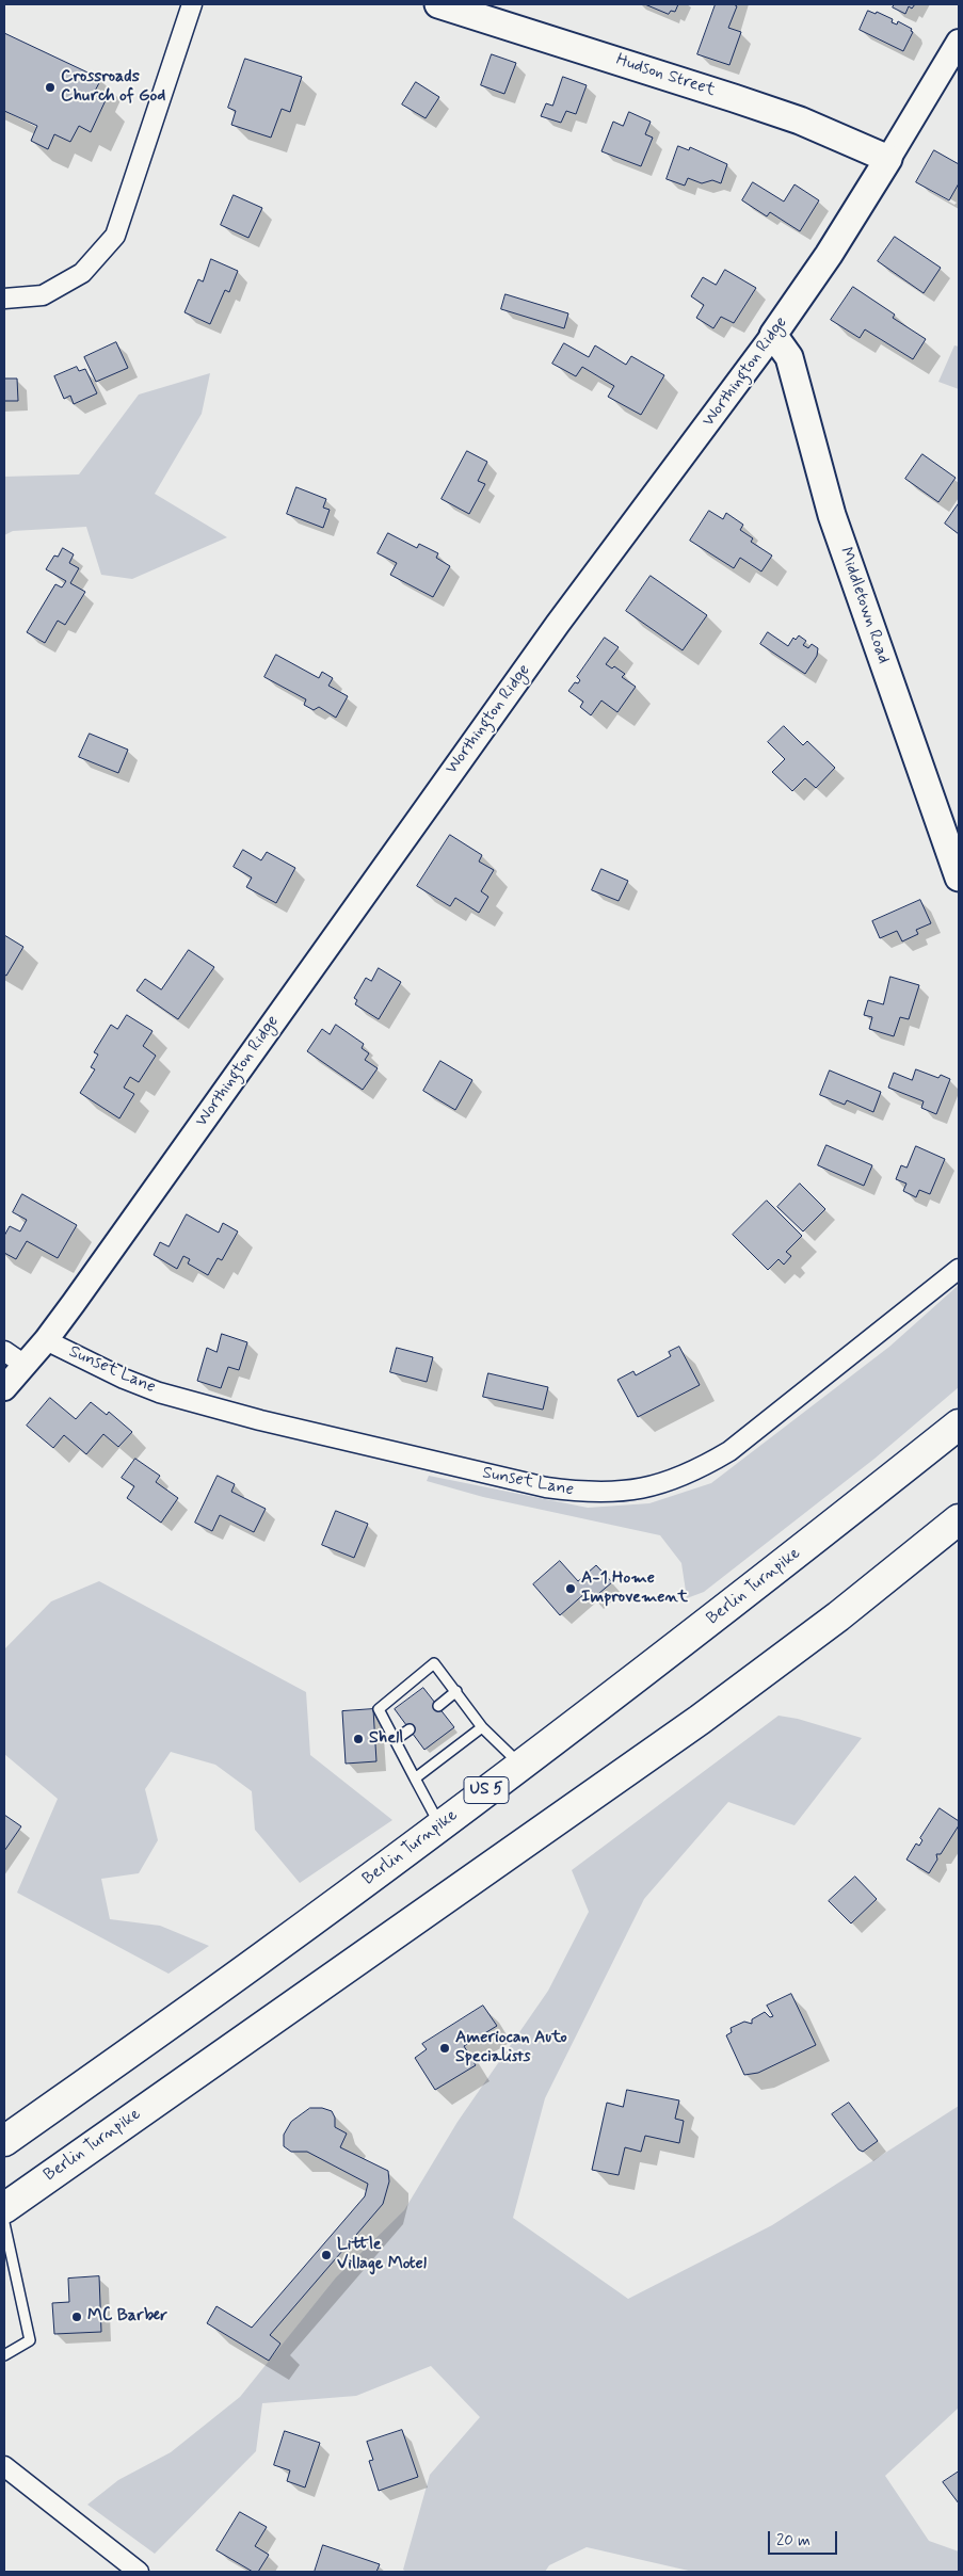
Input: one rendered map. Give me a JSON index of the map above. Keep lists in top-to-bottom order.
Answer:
{
  "streets": {
    "highway": ["Berlin Turnpike", "US 5"],
    "main road": ["Hudson Street", "Worthington Ridge", "Middletown Road"],
    "street": ["Sunset Lane"]
  },
  "crossings": [
    ["Hudson Street", "Worthington Ridge"],
    ["Worthington Ridge", "Middletown Road"],
    ["Worthington Ridge", "Sunset Lane"]
  ],
  "places": [
    "Crossroads Church of God",
    "A-1 Home Improvement",
    "Shell",
    "Ameriocan Auto Specialists",
    "Little Village Motel",
    "MC Barber"
  ],
  "scale_bar": "20 m"
}
